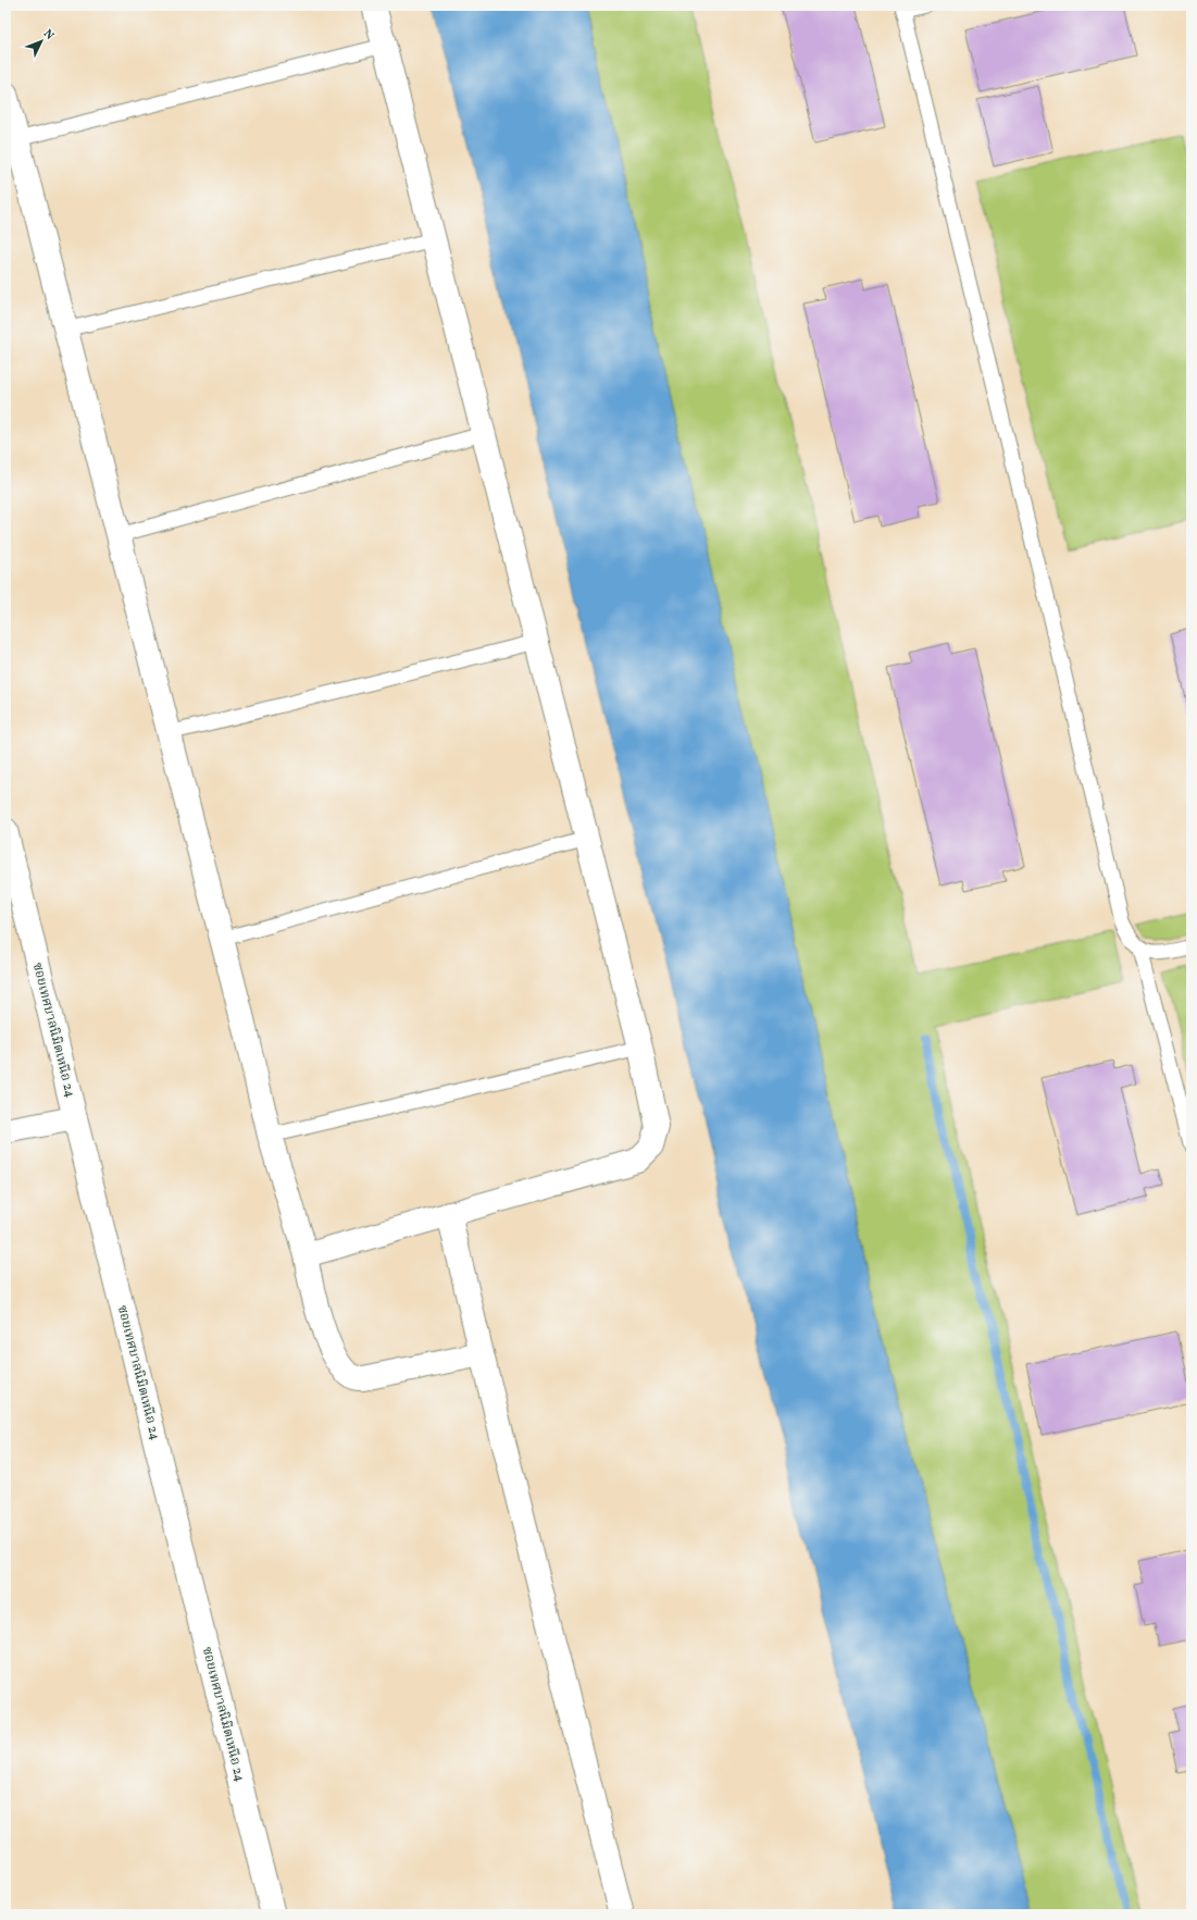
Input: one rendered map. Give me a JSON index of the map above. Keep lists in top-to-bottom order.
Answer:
{
  "streets": {
    "street": ["ซอยเทศบาลนิมิตเหนือ 24"]
  },
  "north": "top right"
}
